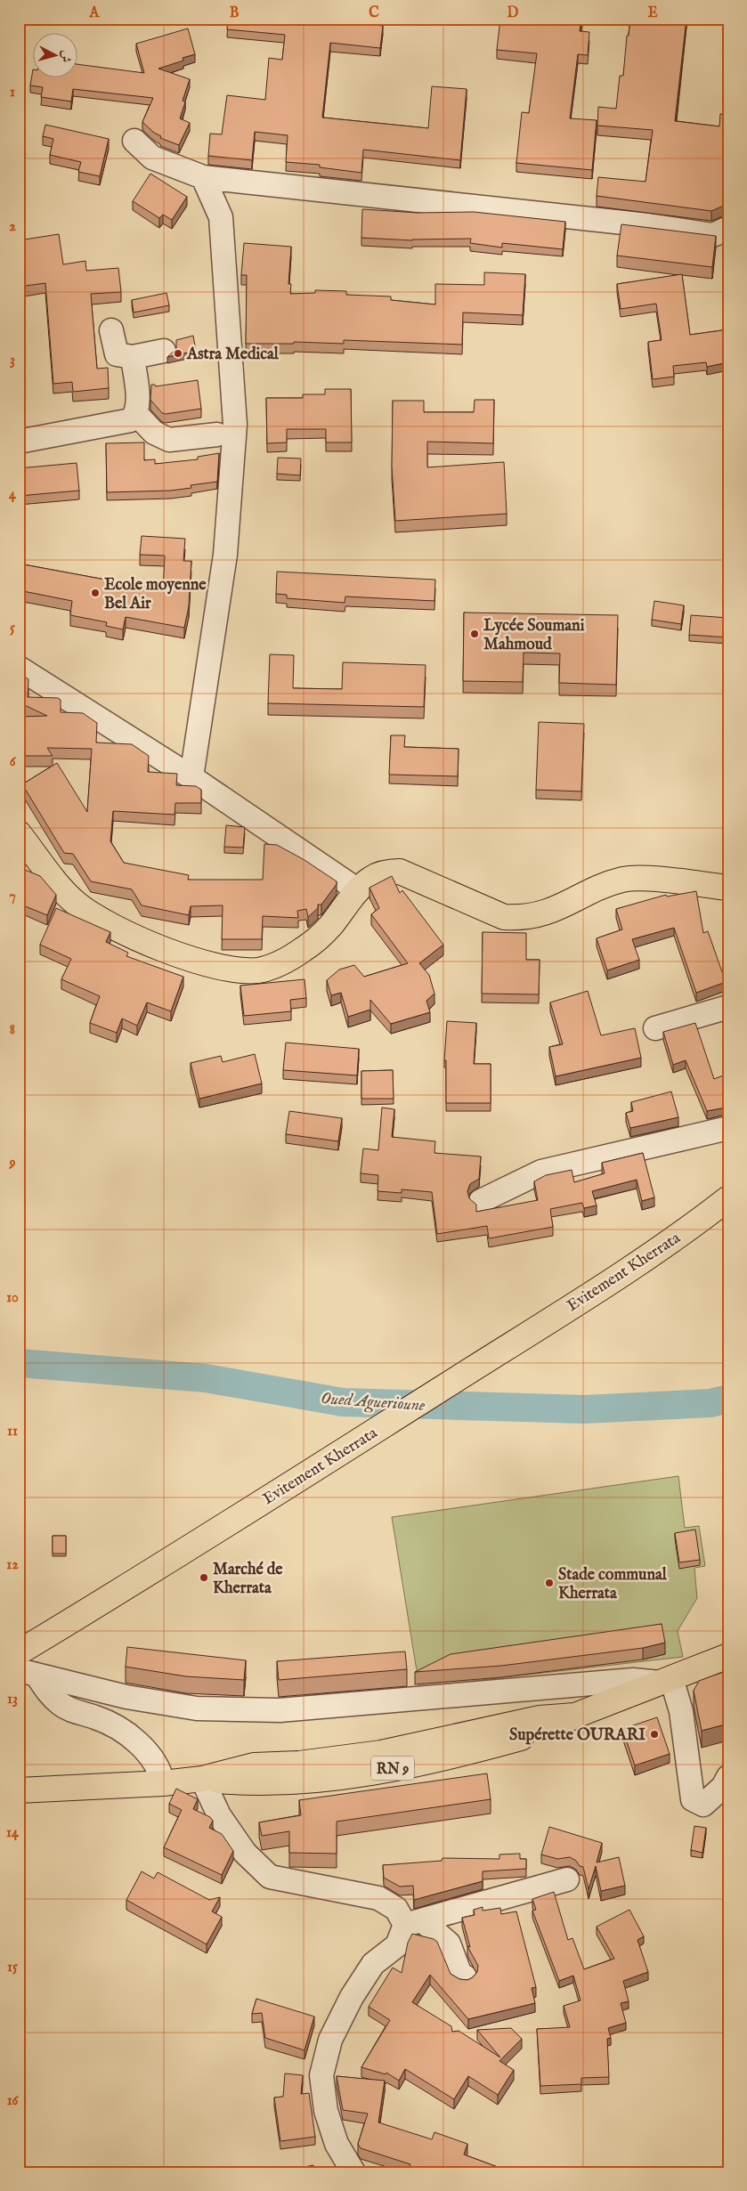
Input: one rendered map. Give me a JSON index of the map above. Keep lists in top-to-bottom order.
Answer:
{
  "streets": {
    "main road": ["Evitement Kherrata", "RN 9"]
  },
  "water": ["Oued Aguerioune"],
  "places": [
    "Astra Medical",
    "Ecole moyenne Bel Air",
    "Lycée Soumani Mahmoud",
    "Marché de Kherrata",
    "Stade communal Kherrata",
    "Supérette OURARI"
  ],
  "north": "right",
  "grid": {
    "columns": [
      "A",
      "B",
      "C",
      "D",
      "E"
    ],
    "rows": [
      "1",
      "2",
      "3",
      "4",
      "5",
      "6",
      "7",
      "8",
      "9",
      "10",
      "11",
      "12",
      "13",
      "14",
      "15",
      "16"
    ]
  }
}
